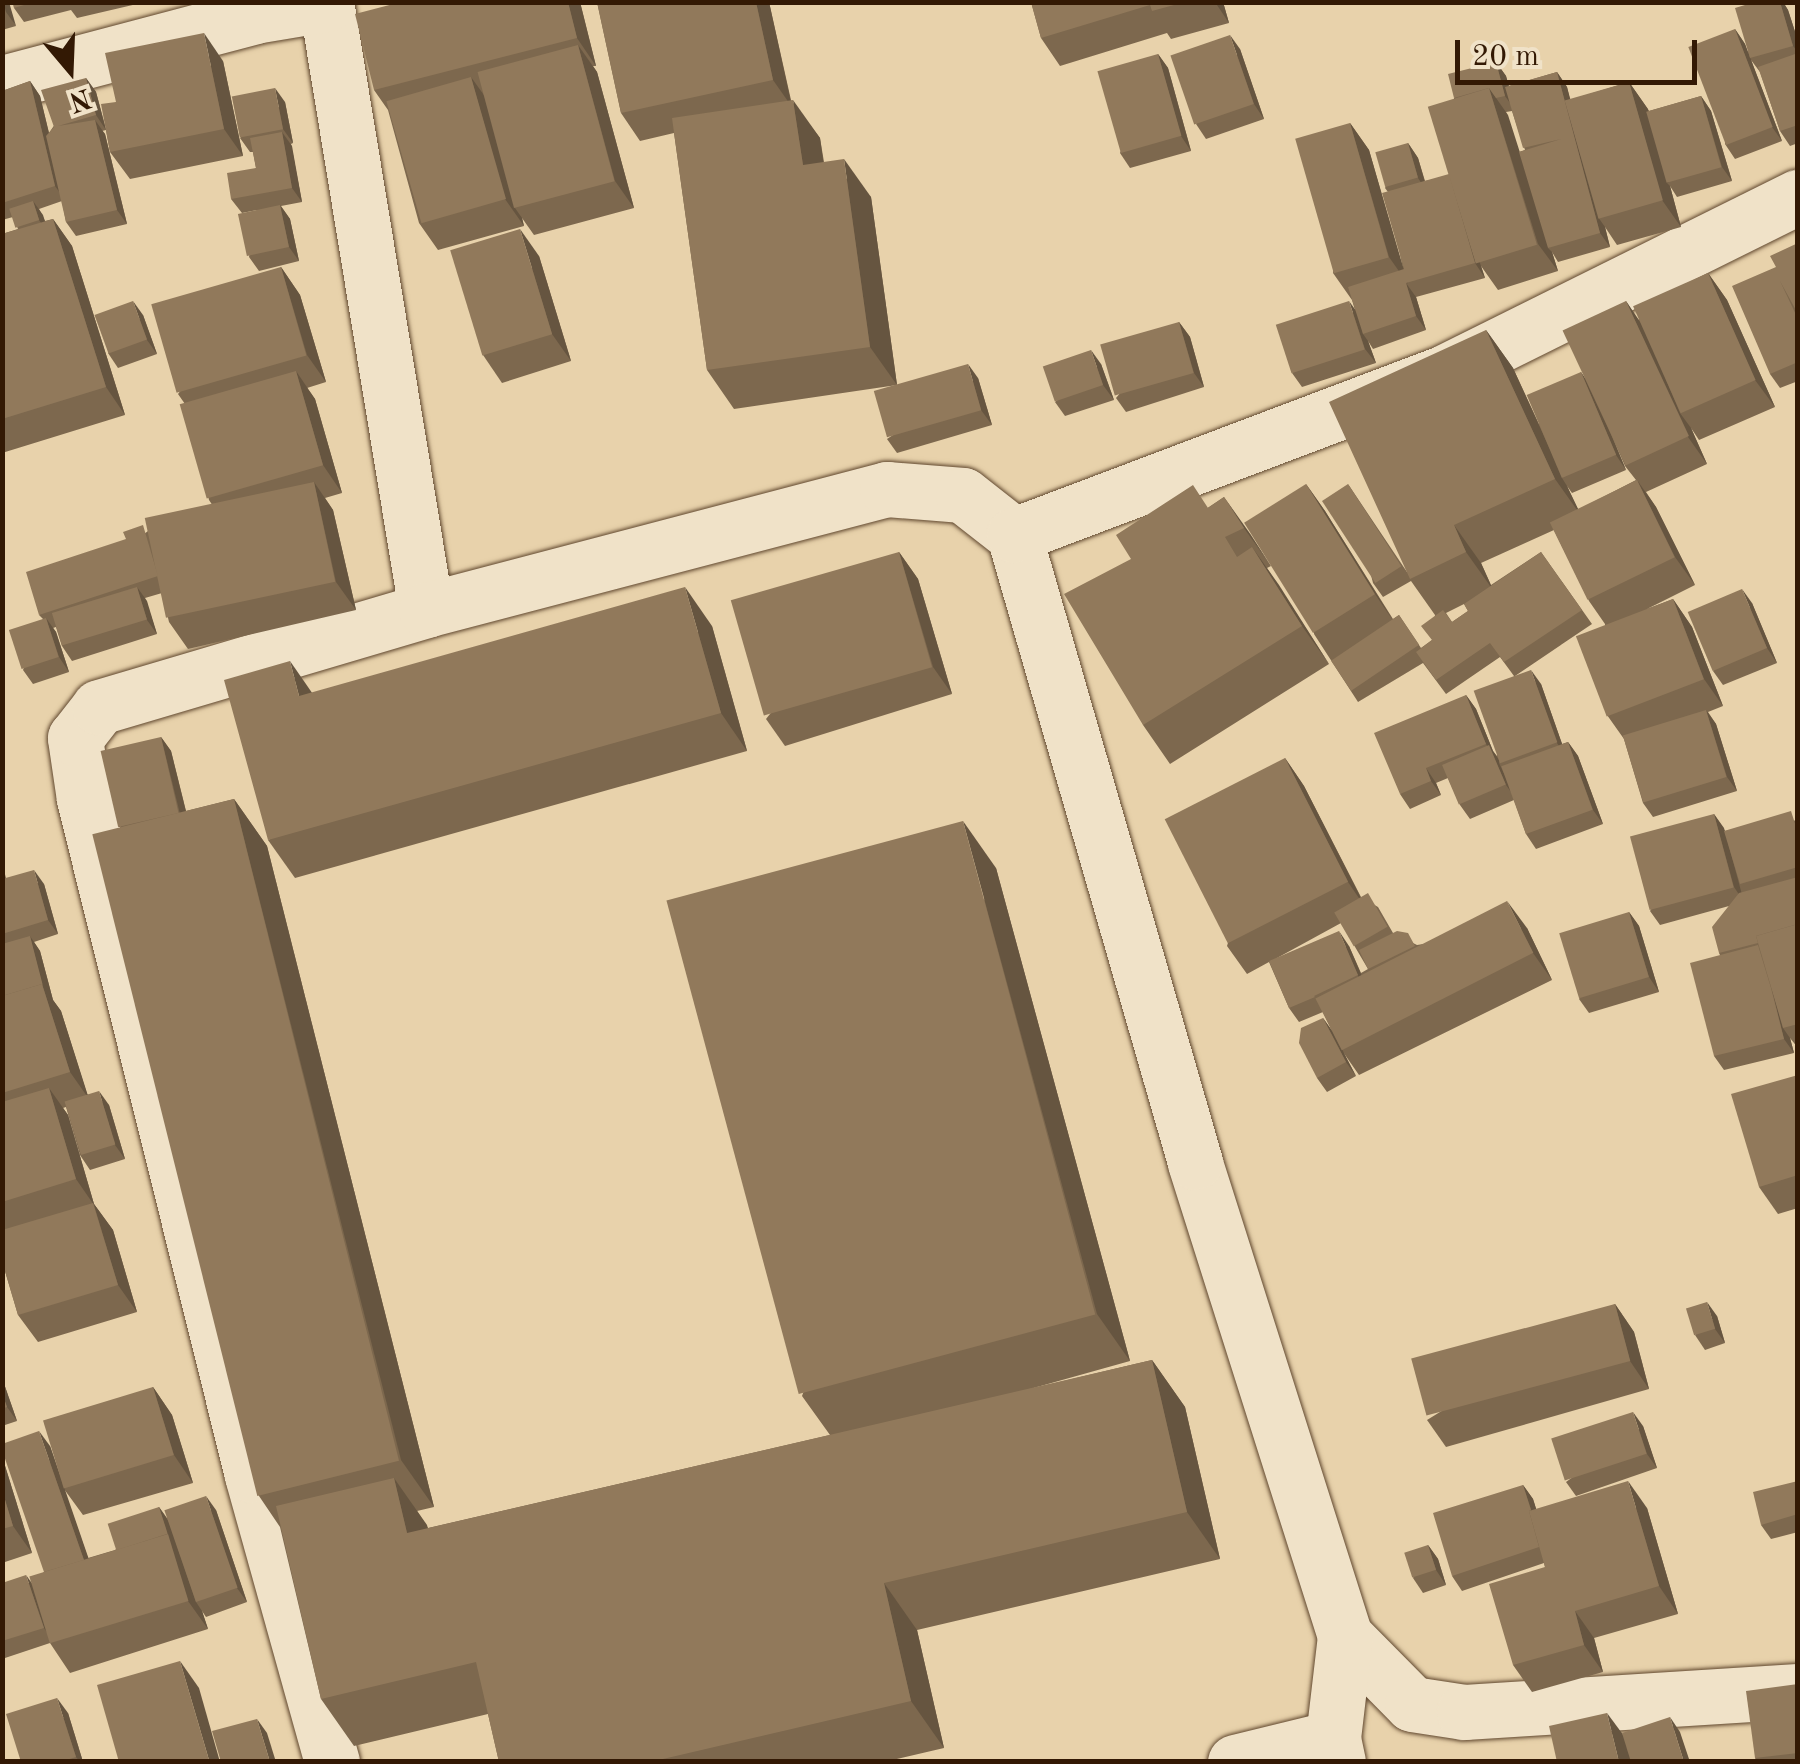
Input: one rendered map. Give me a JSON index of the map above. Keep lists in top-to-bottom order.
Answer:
{
  "scale_bar": "20 m",
  "north": "bottom"
}
